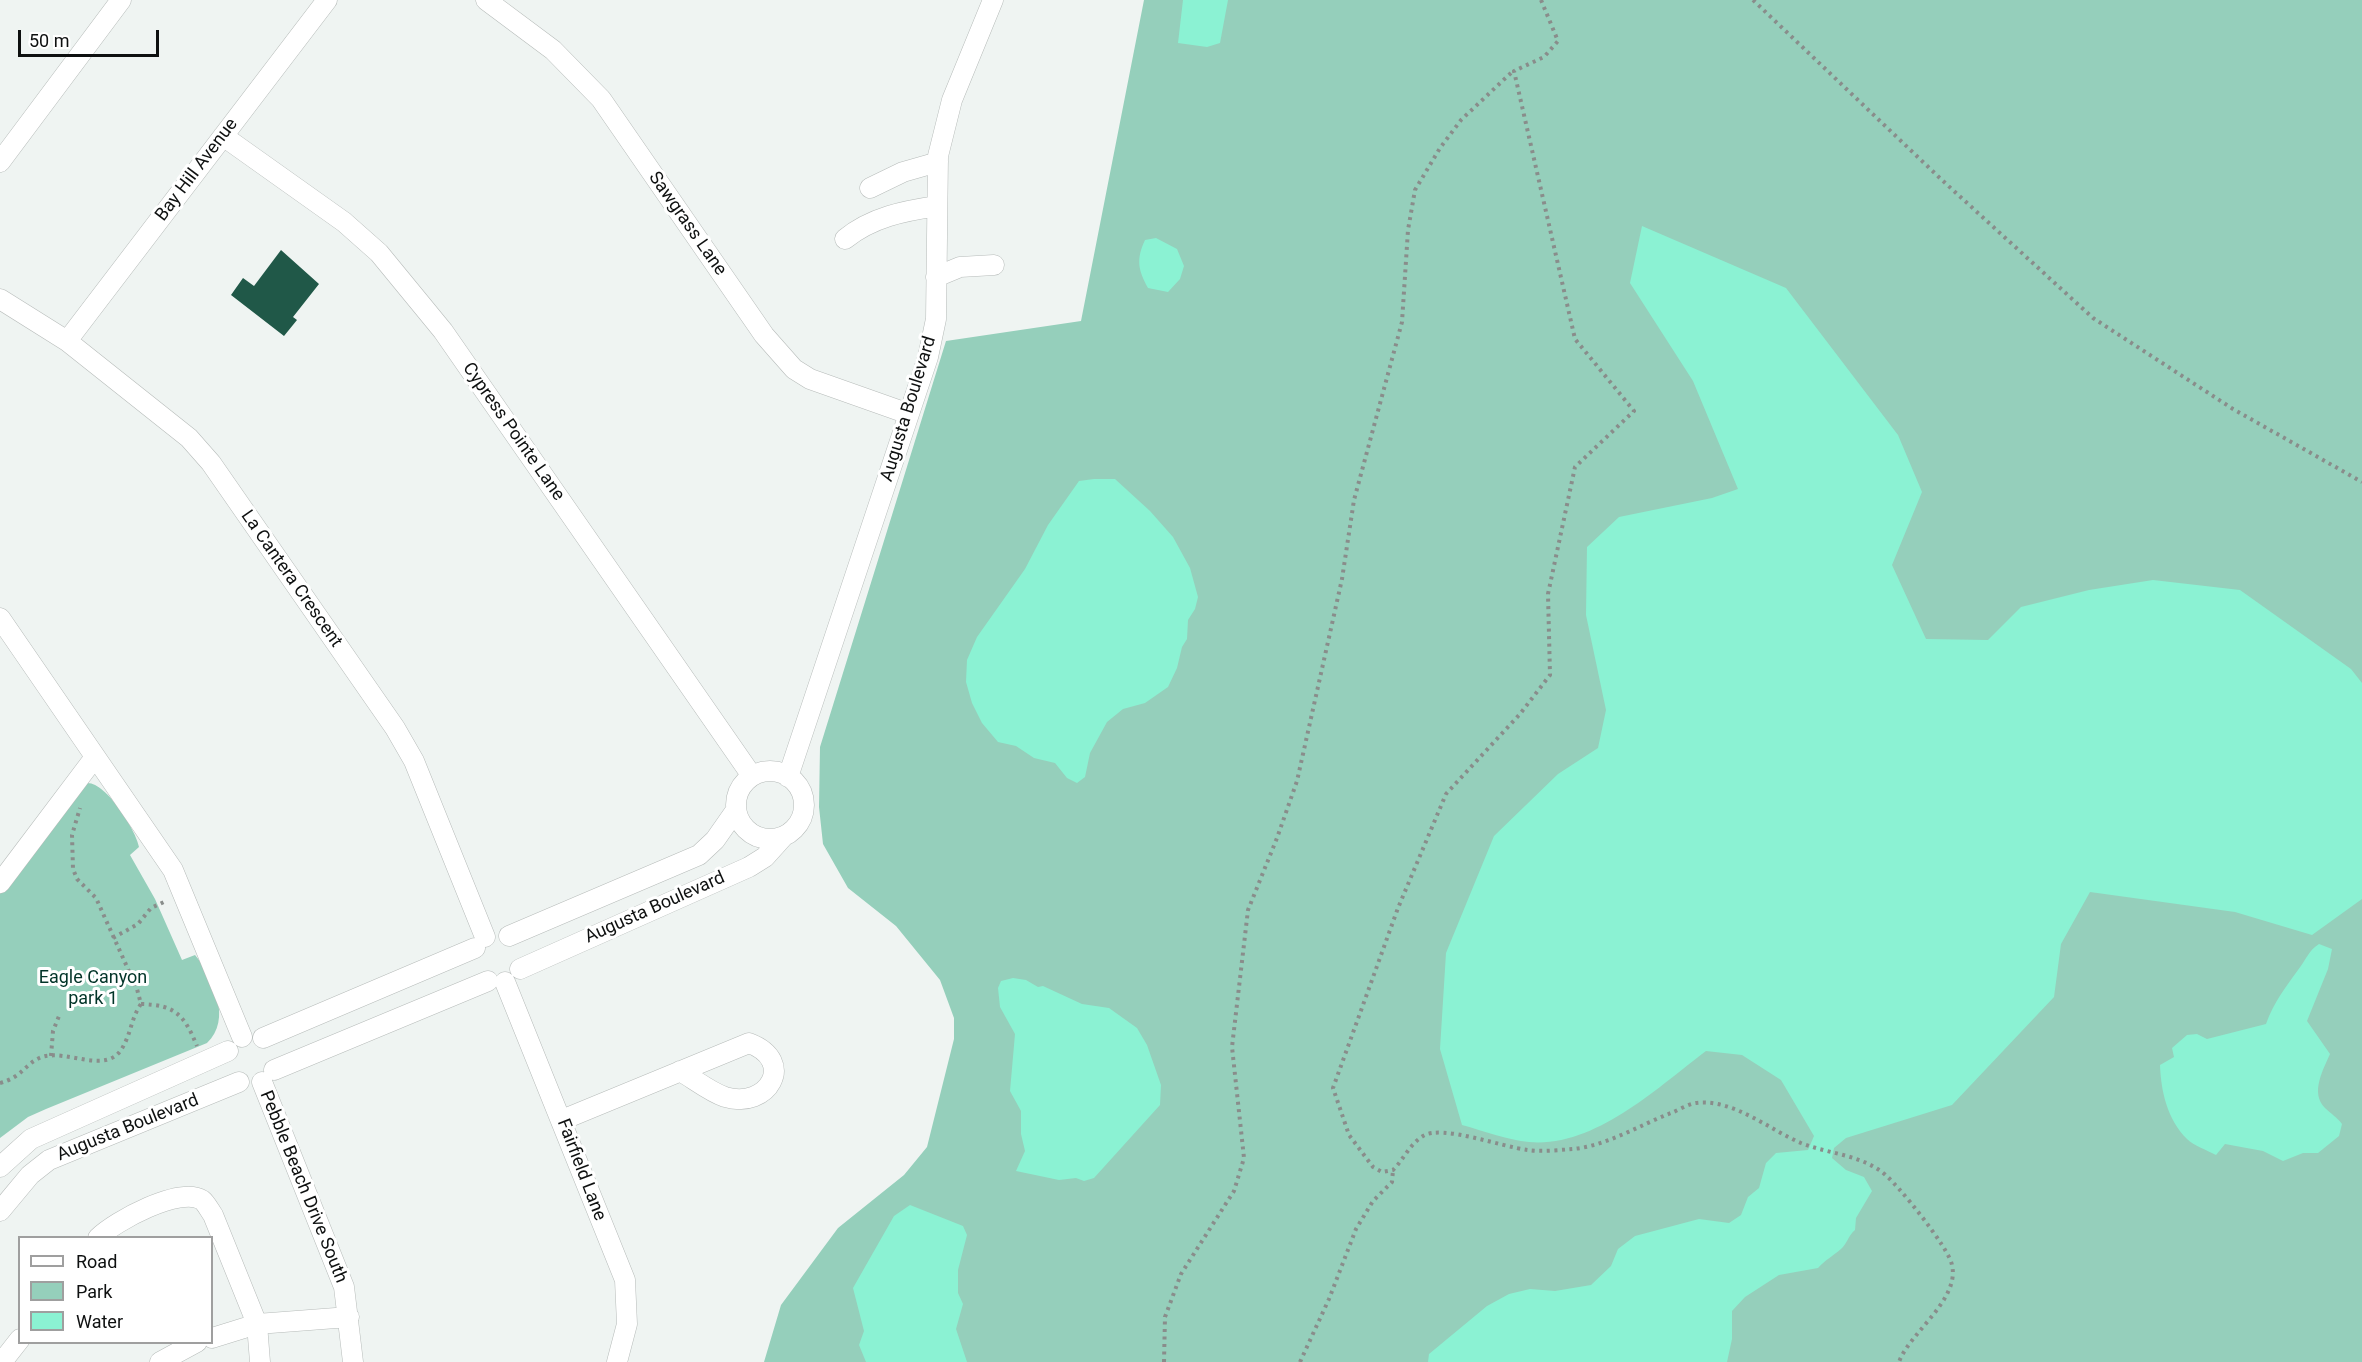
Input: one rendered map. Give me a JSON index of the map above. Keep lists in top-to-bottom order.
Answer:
{
  "streets": {
    "street": [
      "Bay Hill Avenue",
      "Sawgrass Lane",
      "Augusta Boulevard",
      "Cypress Pointe Lane",
      "La Cantera Crescent",
      "Fairfield Lane",
      "Pebble Beach Drive South"
    ]
  },
  "crossings": [
    ["Bay Hill Avenue", "Cypress Pointe Lane"],
    ["Bay Hill Avenue", "La Cantera Crescent"],
    ["Sawgrass Lane", "Augusta Boulevard"],
    ["Augusta Boulevard", "Cypress Pointe Lane"],
    ["Augusta Boulevard", "La Cantera Crescent"],
    ["Augusta Boulevard", "Fairfield Lane"],
    ["Augusta Boulevard", "Pebble Beach Drive South"],
    ["La Cantera Crescent", "Fairfield Lane"]
  ],
  "parks": ["Eagle Canyon park 1"],
  "legend": ["Road", "Park", "Water"],
  "scale_bar": "50 m"
}
